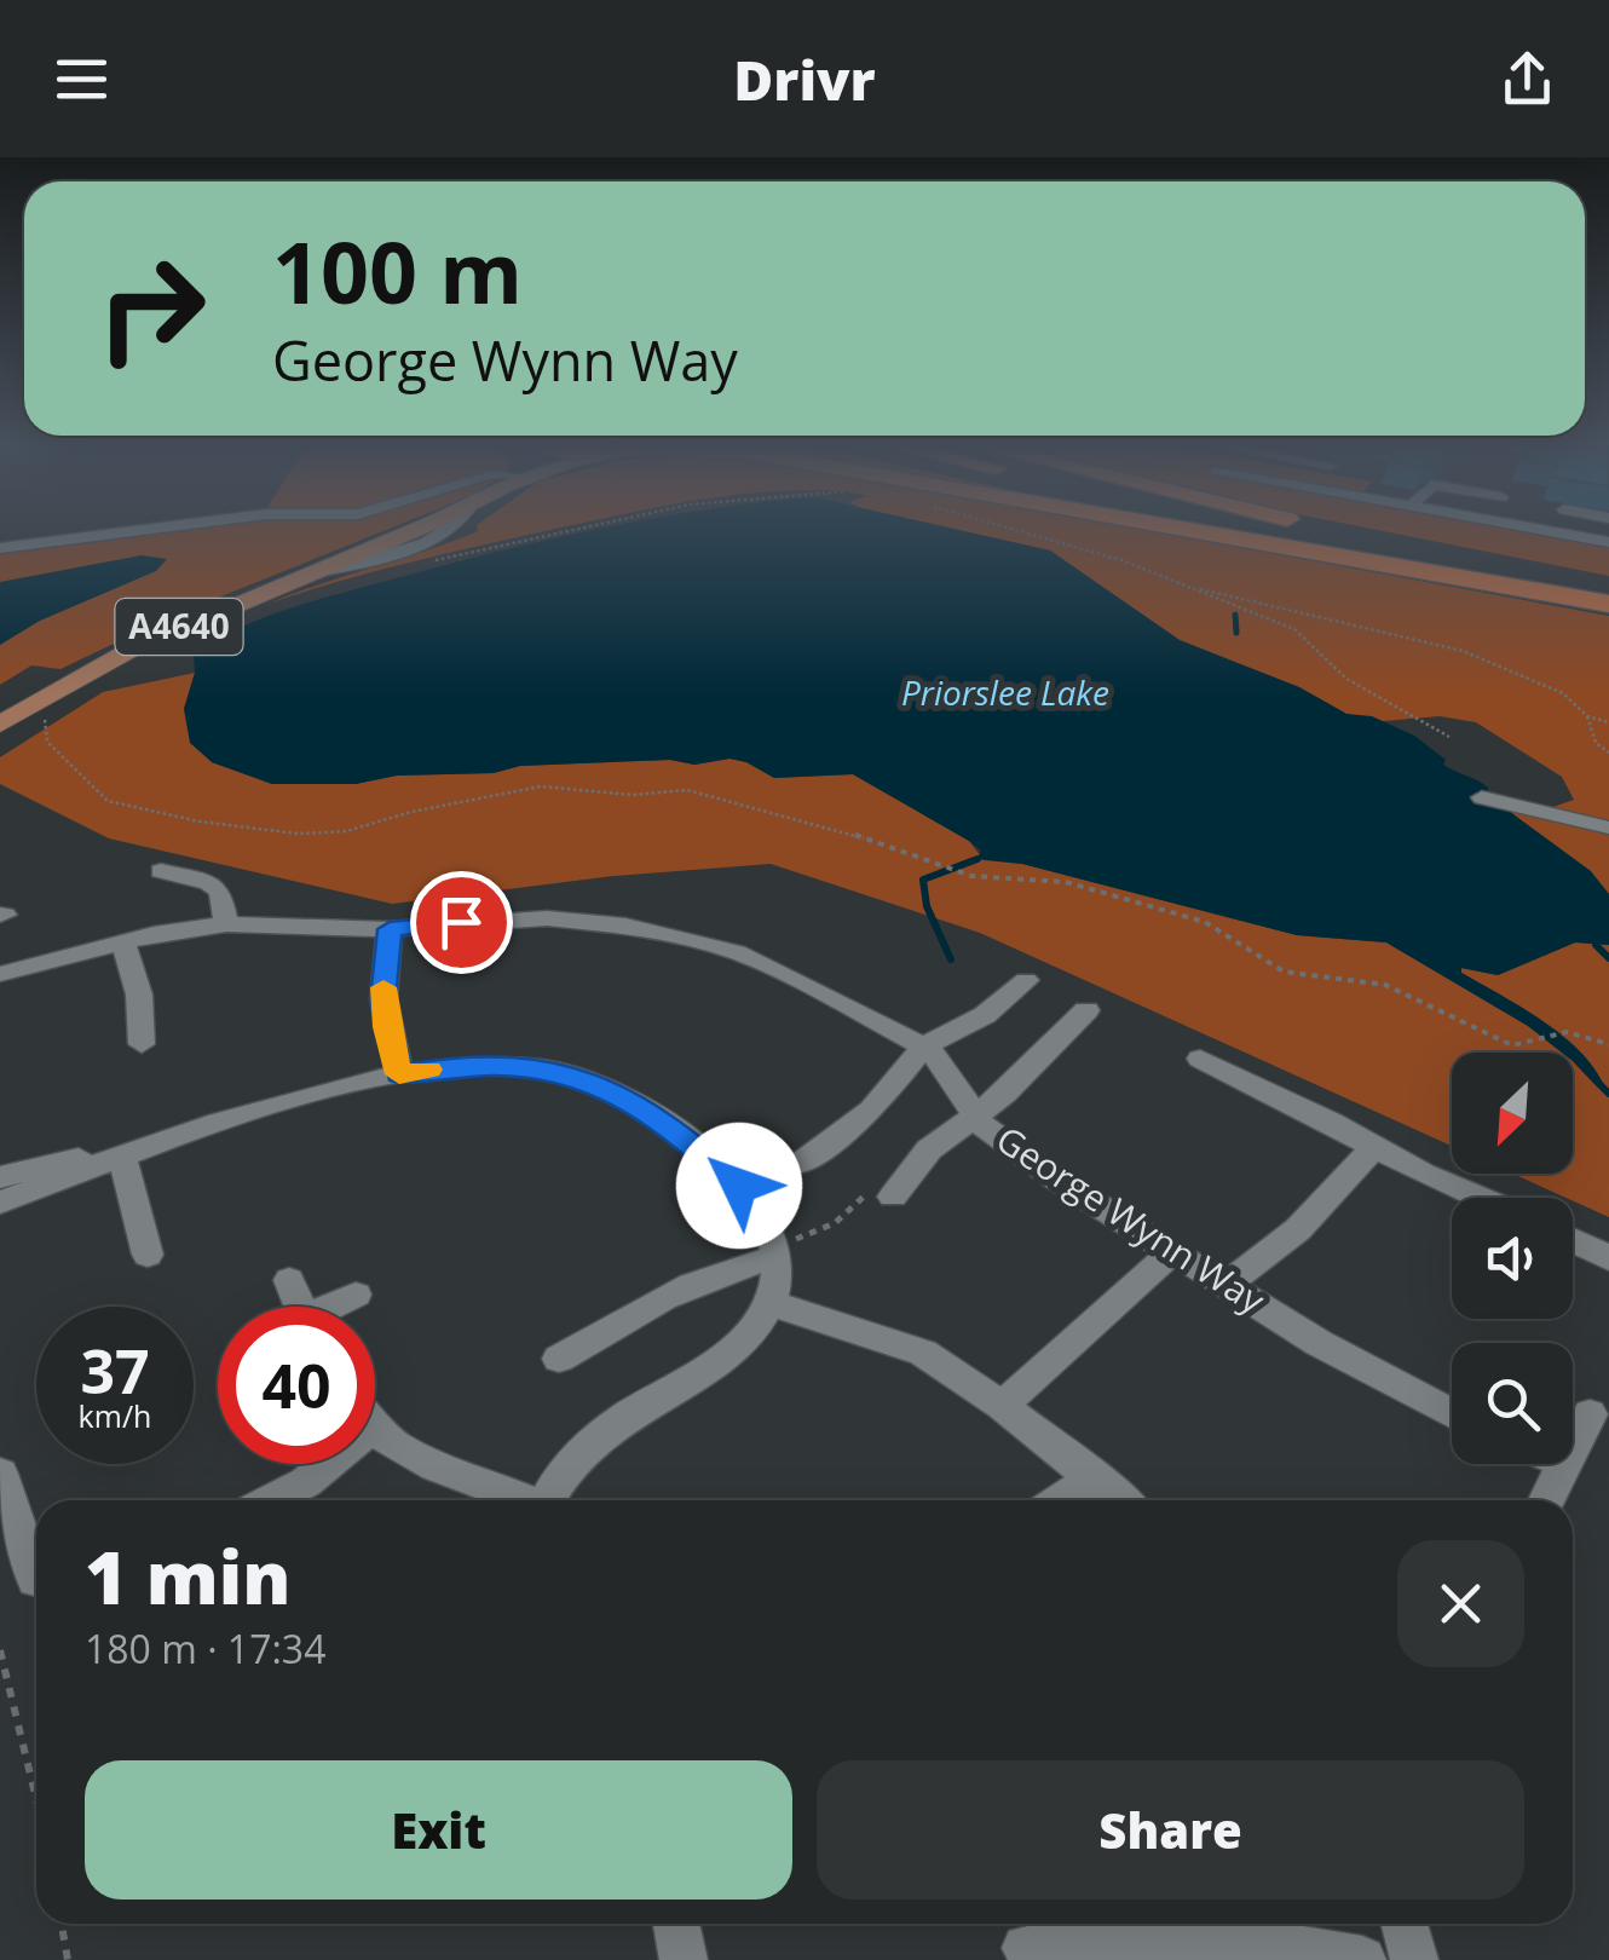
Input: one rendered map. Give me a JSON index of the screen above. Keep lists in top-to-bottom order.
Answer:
{
  "streets": {
    "main road": ["A4640"],
    "street": ["George Wynn Way"]
  },
  "water": ["Priorslee Lake"],
  "north": "bottom left",
  "page": {
    "header": "Drivr",
    "turn": ["100 m", "George Wynn Way"],
    "speed": "37 km/h",
    "limit": "40",
    "heading": ["1 min", "180 m · 17:34"],
    "buttons": ["Exit", "Share"]
  }
}
